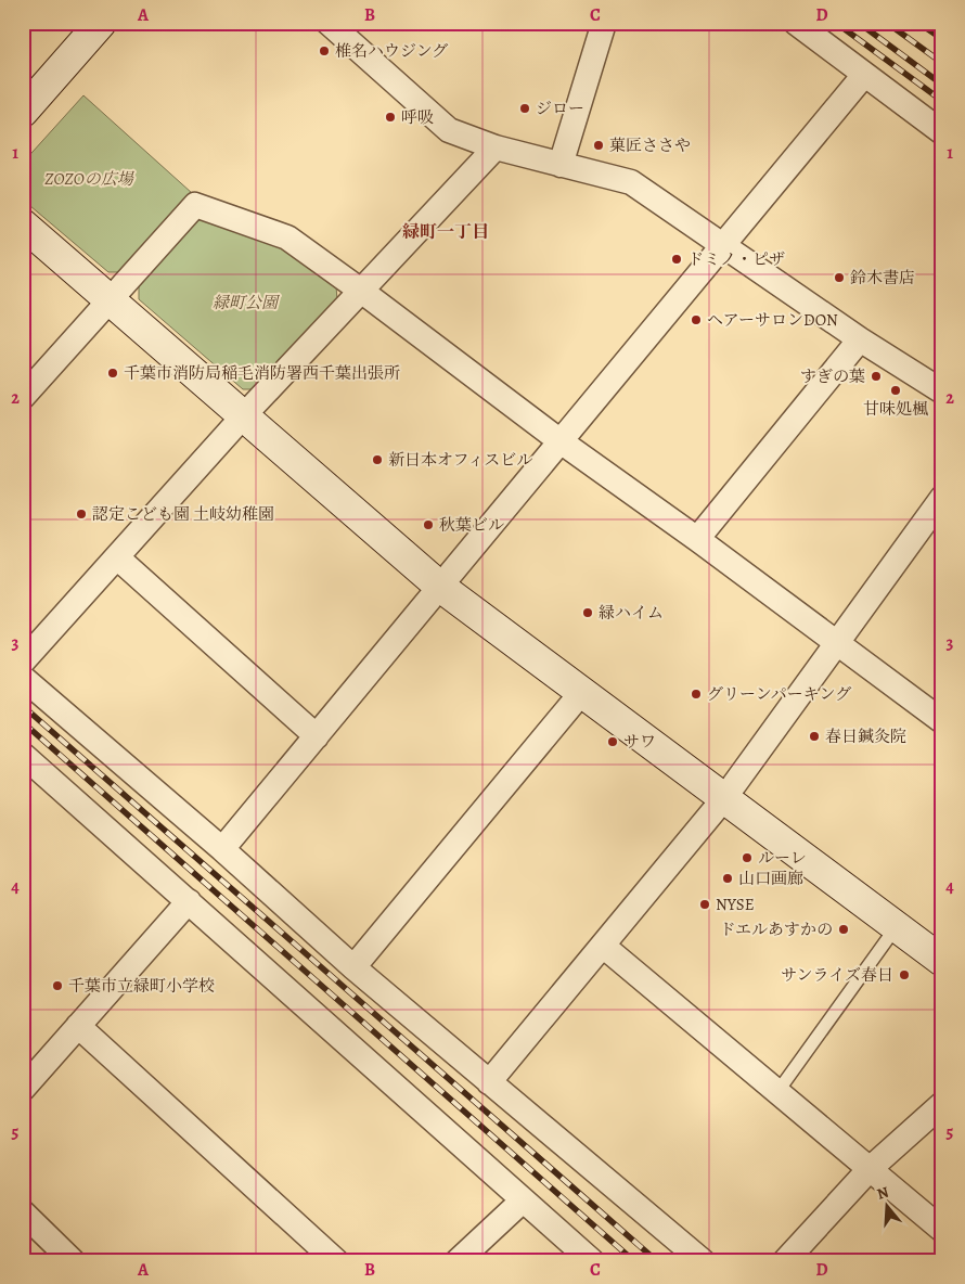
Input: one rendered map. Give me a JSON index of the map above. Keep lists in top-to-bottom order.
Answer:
{
  "districts": ["緑町一丁目"],
  "parks": ["ZOZOの広場", "緑町公園"],
  "places": [
    "椎名ハウジング",
    "ジロー",
    "呼吸",
    "菓匠ささや",
    "ドミノ・ピザ",
    "鈴木書店",
    "ヘアーサロンDON",
    "千葉市消防局稲毛消防署西千葉出張所",
    "すぎの葉",
    "甘味処楓",
    "新日本オフィスビル",
    "認定こども園 土岐幼稚園",
    "秋葉ビル",
    "緑ハイム",
    "グリーンパーキング",
    "春日鍼灸院",
    "サワ",
    "ルーレ",
    "山口画廊",
    "NYSE",
    "ドエルあすかの",
    "サンライズ春日",
    "千葉市立緑町小学校"
  ],
  "north": "top",
  "grid": {
    "columns": [
      "A",
      "B",
      "C",
      "D"
    ],
    "rows": [
      "1",
      "2",
      "3",
      "4",
      "5"
    ]
  }
}
